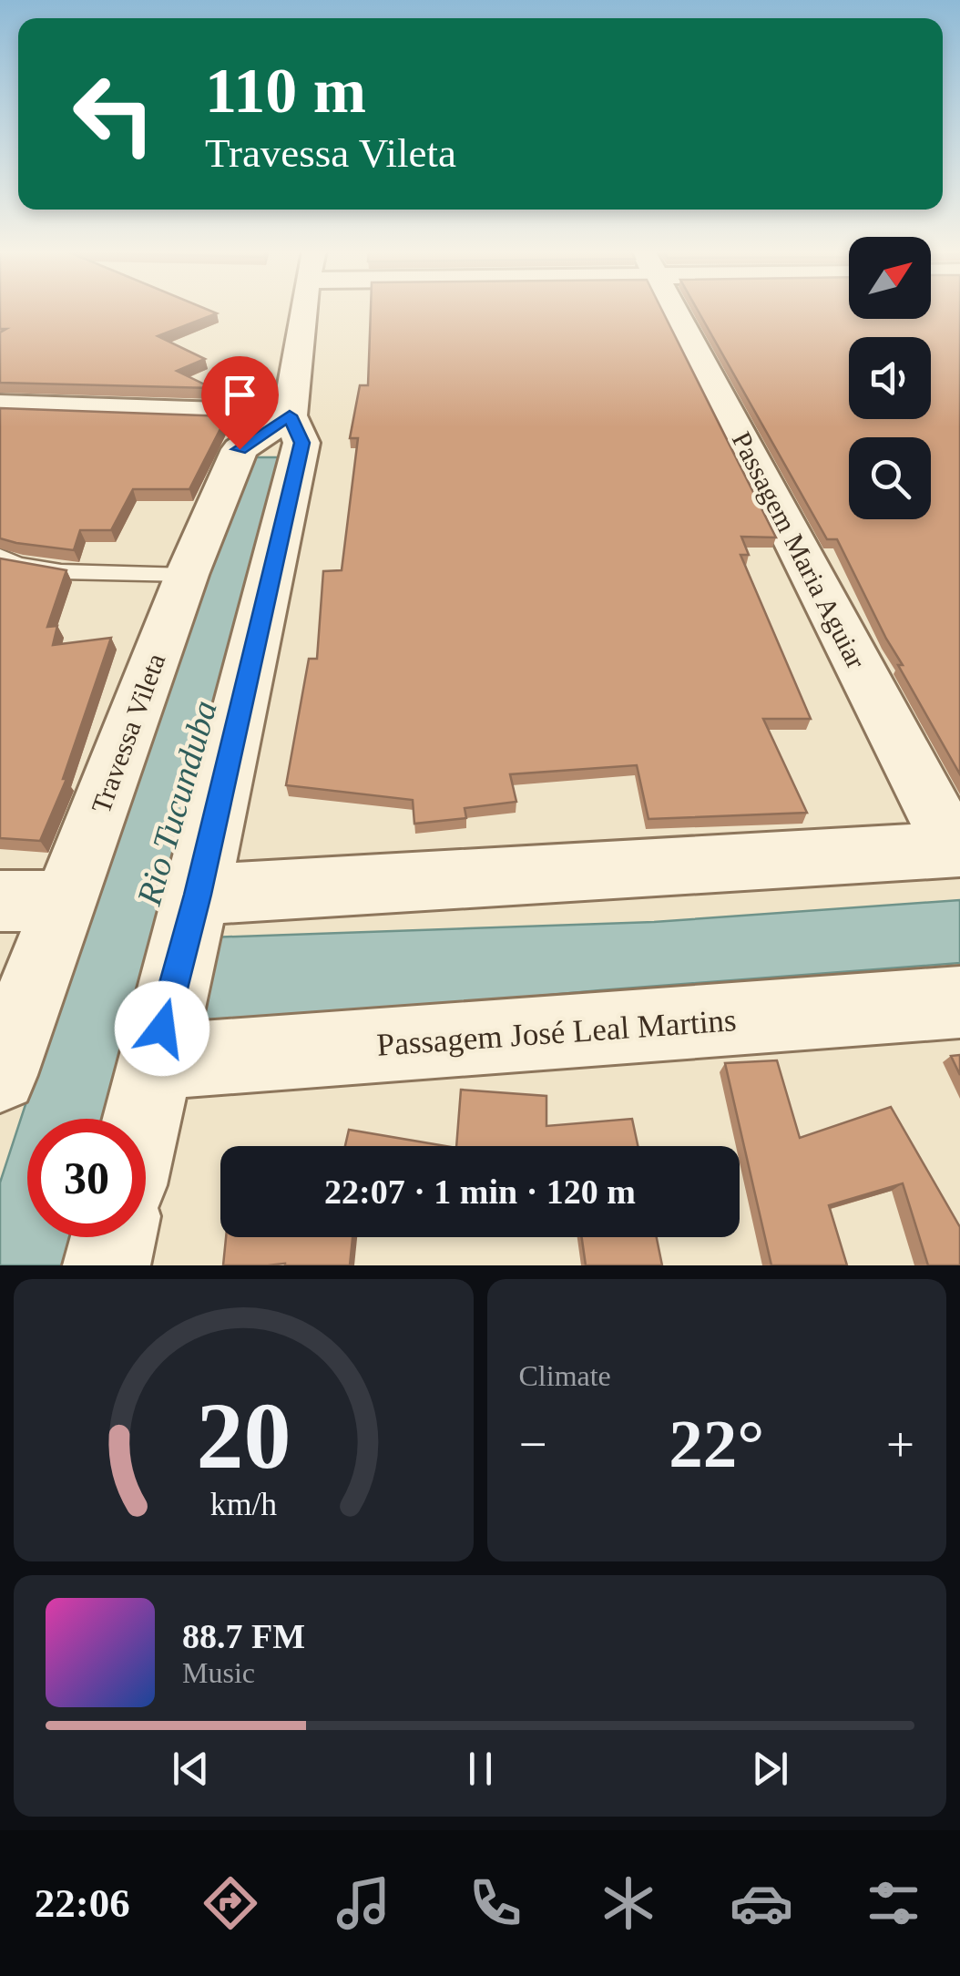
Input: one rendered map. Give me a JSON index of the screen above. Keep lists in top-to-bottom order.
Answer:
{
  "streets": {
    "street": ["Passagem Maria Aguiar", "Travessa Vileta", "Passagem José Leal Martins"]
  },
  "water": ["Rio Tucunduba"],
  "north": "top right",
  "page": {
    "turn": ["110 m", "Travessa Vileta"],
    "limit": "30",
    "trip": "22:07 · 1 min · 120 m",
    "tile": "Climate",
    "heat": ["−", "22°", "+"],
    "song": ["88.7 FM", "Music"],
    "tabs": "22:06",
    "gauge": ["20", "km/h"]
  }
}
